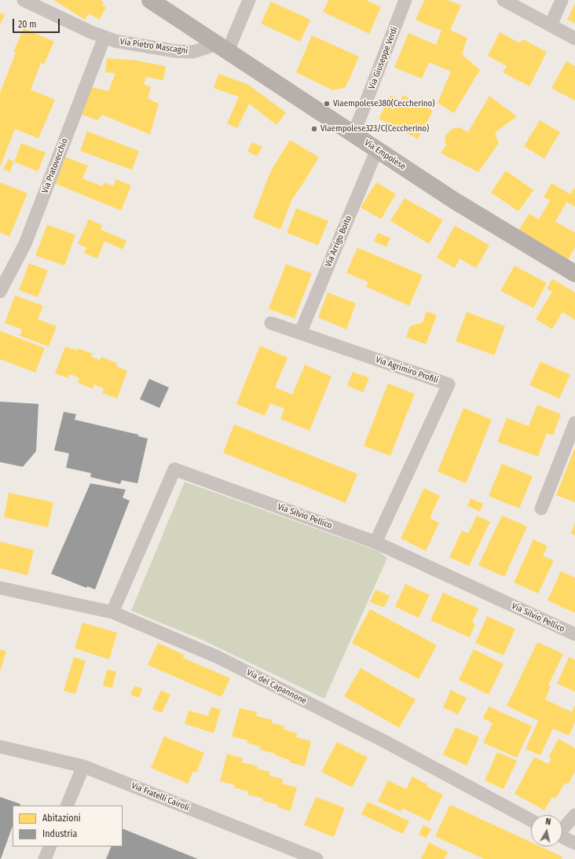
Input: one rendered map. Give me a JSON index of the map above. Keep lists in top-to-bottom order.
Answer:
{
  "streets": {
    "main road": ["Via Empolese"],
    "street": [
      "Via Pietro Mascagni",
      "Via Giuseppe Verdi",
      "Via Pratovecchio",
      "Via Arrigo Boito",
      "Via Agrimiro Profili",
      "Via Silvio Pellico",
      "Via del Capannone",
      "Via Fratelli Cairoli"
    ]
  },
  "crossings": [
    ["Via Pietro Mascagni", "Via Empolese"],
    ["Via Pietro Mascagni", "Via Pratovecchio"],
    ["Via Giuseppe Verdi", "Via Empolese"],
    ["Via Empolese", "Via Arrigo Boito"],
    ["Via Arrigo Boito", "Via Agrimiro Profili"],
    ["Via Agrimiro Profili", "Via Silvio Pellico"],
    ["Via Silvio Pellico", "Via del Capannone"]
  ],
  "places": ["Viaempolese380(Ceccherino)", "Viaempolese323/C(Ceccherino)"],
  "legend": ["Abitazioni", "Industria"],
  "scale_bar": "20 m",
  "north": "top"
}
